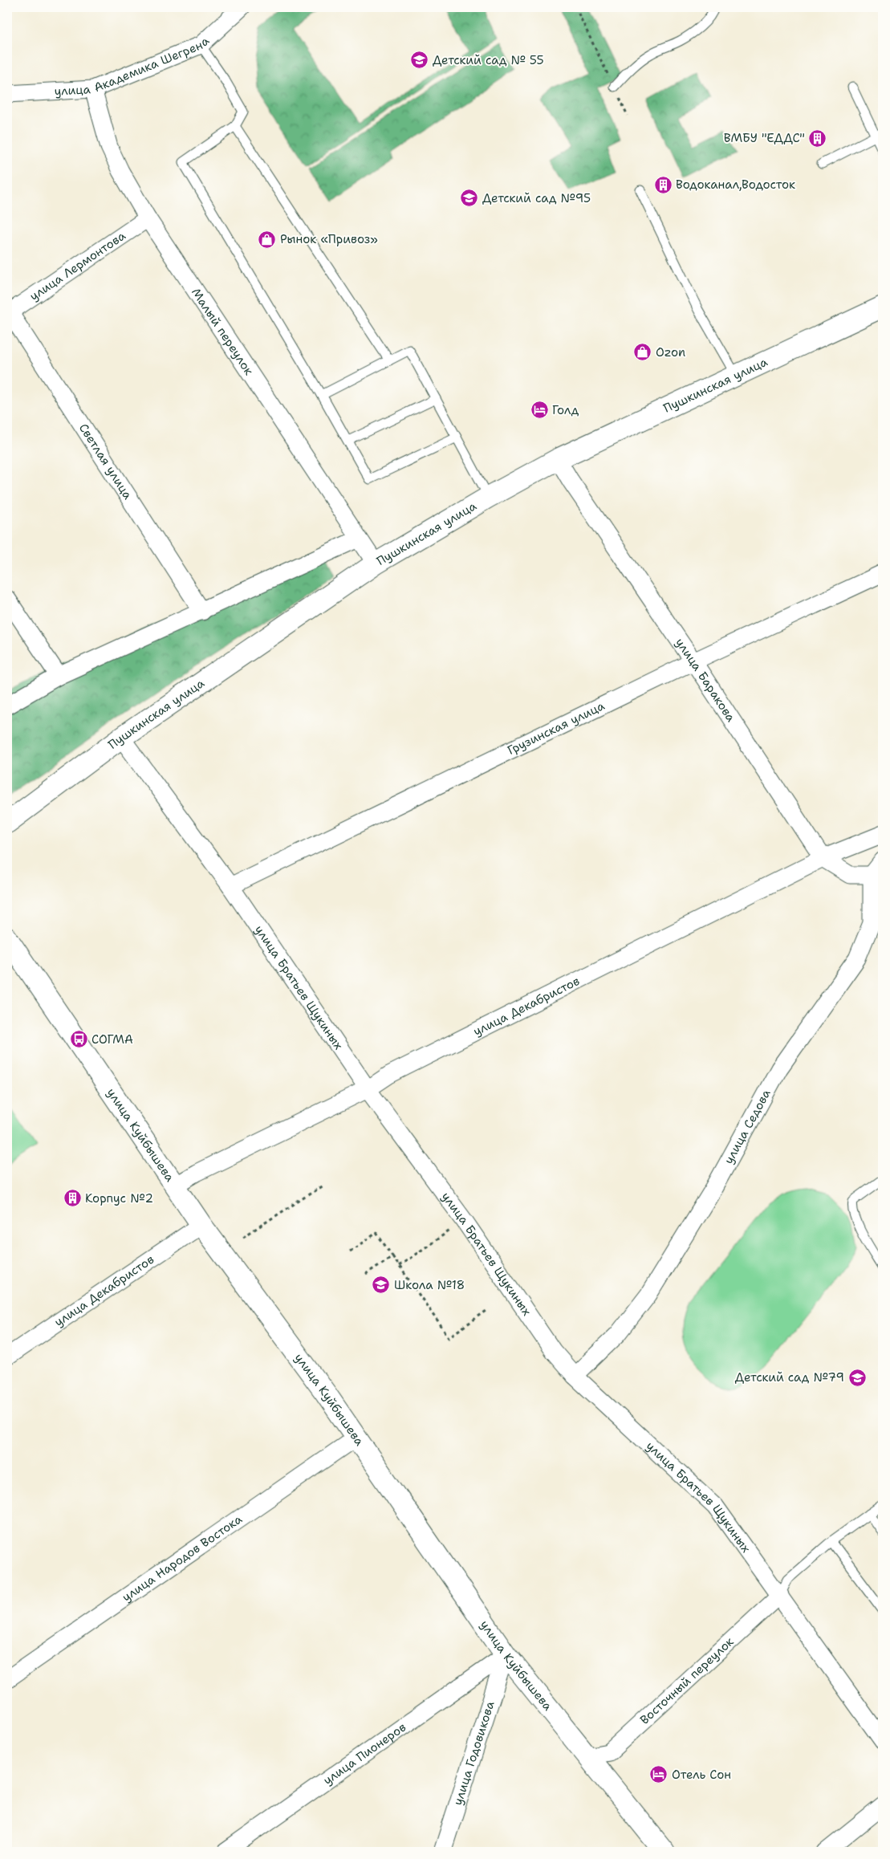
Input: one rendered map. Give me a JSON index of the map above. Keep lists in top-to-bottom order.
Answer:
{
  "streets": {
    "street": [
      "улица Академика Шегрена",
      "улица Лермонтова",
      "Малый переулок",
      "Пушкинская улица",
      "Светлая улица",
      "улица Баракова",
      "Грузинская улица",
      "улица Братьев Щукиных",
      "улица Декабристов",
      "улица Седова",
      "улица Куйбышева",
      "улица Народов Востока",
      "Восточный переулок",
      "улица Пионеров",
      "улица Годовикова"
    ]
  },
  "crossings": [
    ["улица Академика Шегрена", "Малый переулок"],
    ["улица Лермонтова", "Малый переулок"],
    ["улица Лермонтова", "Светлая улица"],
    ["Малый переулок", "Пушкинская улица"],
    ["Пушкинская улица", "улица Баракова"],
    ["Пушкинская улица", "улица Братьев Щукиных"],
    ["улица Баракова", "Грузинская улица"],
    ["улица Баракова", "улица Декабристов"],
    ["улица Баракова", "улица Седова"],
    ["Грузинская улица", "улица Братьев Щукиных"],
    ["улица Братьев Щукиных", "улица Декабристов"],
    ["улица Братьев Щукиных", "улица Седова"],
    ["улица Братьев Щукиных", "Восточный переулок"],
    ["улица Декабристов", "улица Куйбышева"],
    ["улица Куйбышева", "улица Народов Востока"],
    ["улица Куйбышева", "Восточный переулок"],
    ["улица Куйбышева", "улица Пионеров"],
    ["улица Куйбышева", "улица Годовикова"],
    ["улица Пионеров", "улица Годовикова"]
  ],
  "places": {
    "school or university": [
      "Детский сад № 55",
      "Детский сад №95",
      "Школа №18",
      "Детский сад №79"
    ],
    "building": ["ВМБУ \"ЕДДС\"", "Водоканал,Водосток", "Корпус №2"],
    "shop": ["Рынок «Привоз»", "Ozon"],
    "hotel": ["Голд", "Отель Сон"],
    "bus stop": ["СОГМА"]
  }
}
